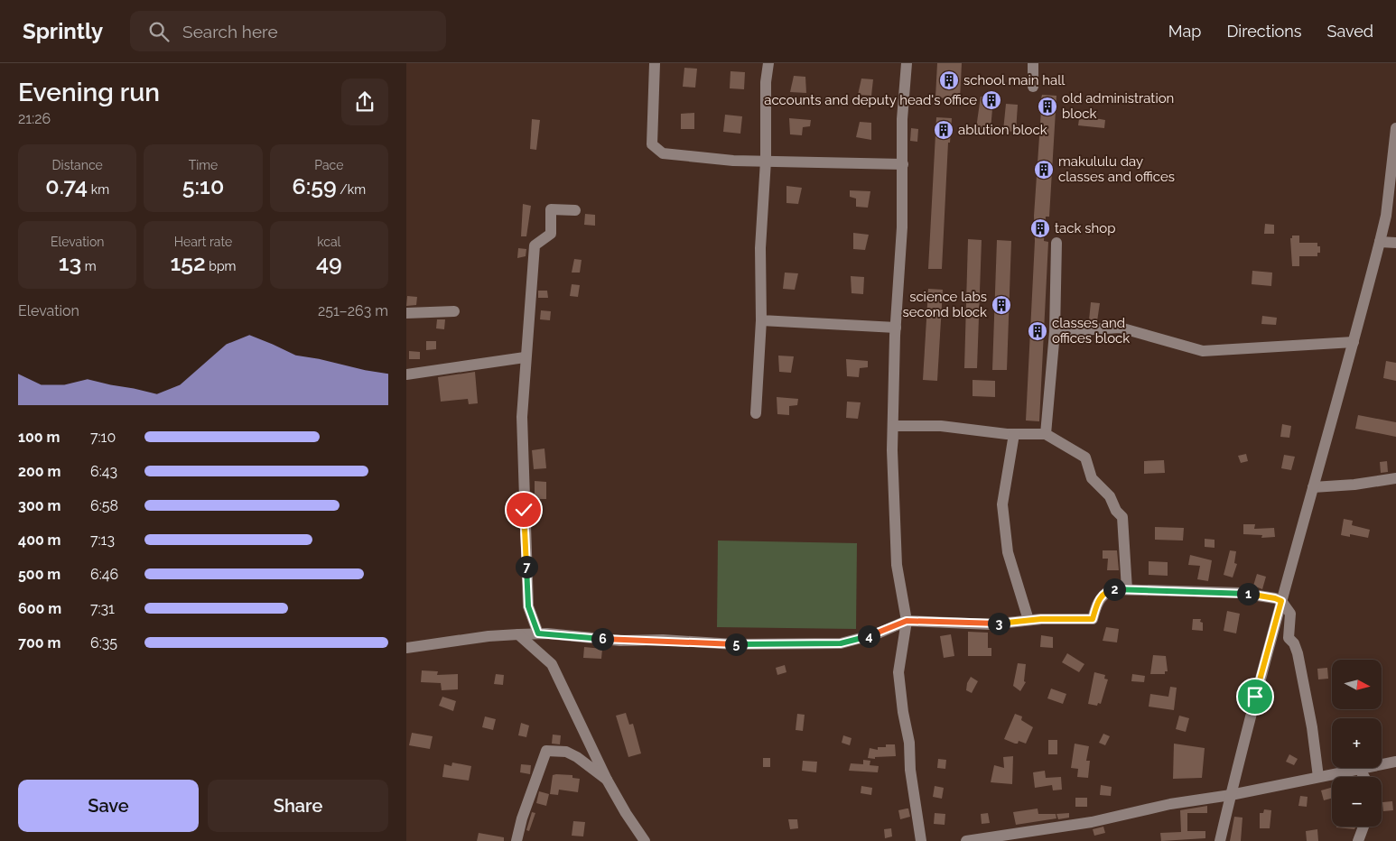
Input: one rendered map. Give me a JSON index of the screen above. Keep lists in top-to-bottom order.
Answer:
{
  "places": {
    "building": [
      "school main hall",
      "accounts and deputy head's office",
      "old administration block",
      "ablution block",
      "makululu day classes and offices",
      "tack shop",
      "science labs second block",
      "classes and offices block"
    ]
  },
  "north": "right",
  "page": {
    "header": "Sprintly",
    "search": "Search here",
    "nav": ["Map", "Directions", "Saved"],
    "heading": ["Evening run", "21:26"],
    "stats": [
      ["Distance", "0.74 km"],
      ["Time", "5:10"],
      ["Pace", "6:59 /km"],
      ["Elevation", "13 m"],
      ["Heart rate", "152 bpm"],
      ["kcal", "49"]
    ],
    "chart": ["Elevation", "251–263 m"],
    "list": [
      {
        "name": "100 m",
        "note": "7:10"
      },
      {
        "name": "200 m",
        "note": "6:43"
      },
      {
        "name": "300 m",
        "note": "6:58"
      },
      {
        "name": "400 m",
        "note": "7:13"
      },
      {
        "name": "500 m",
        "note": "6:46"
      },
      {
        "name": "600 m",
        "note": "7:31"
      },
      {
        "name": "700 m",
        "note": "6:35"
      }
    ],
    "pins": [
      "7",
      "2",
      "1",
      "3",
      "4",
      "6",
      "5"
    ],
    "map_buttons": ["+", "−"],
    "buttons": ["Save", "Share"]
  }
}
